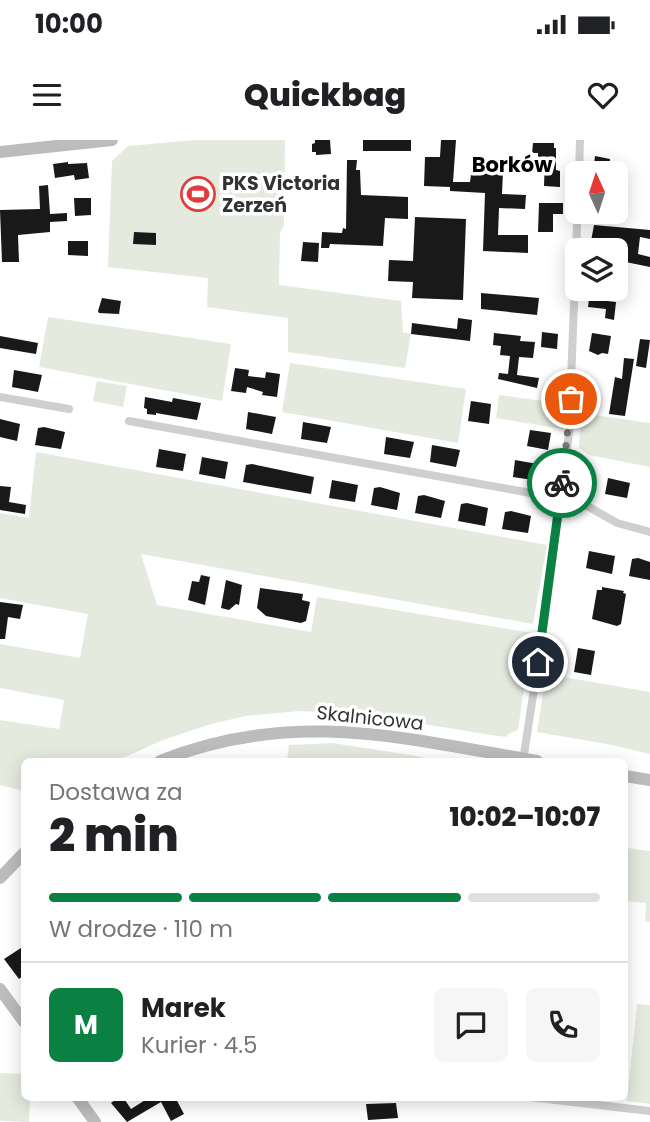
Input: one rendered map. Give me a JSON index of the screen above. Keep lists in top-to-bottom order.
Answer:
{
  "streets": {
    "street": ["Skalnicowa"]
  },
  "districts": ["Borków"],
  "places": {
    "sports": ["PKS Victoria Zerzeń"]
  },
  "north": "top",
  "page": {
    "status": "10:00",
    "header": "Quickbag",
    "heading": ["2 min", "Dostawa za", "10:02–10:07"],
    "panel": ["Marek", "Kurier · 4.5"],
    "bar": "W drodze · 110 m",
    "round": "M"
  }
}
